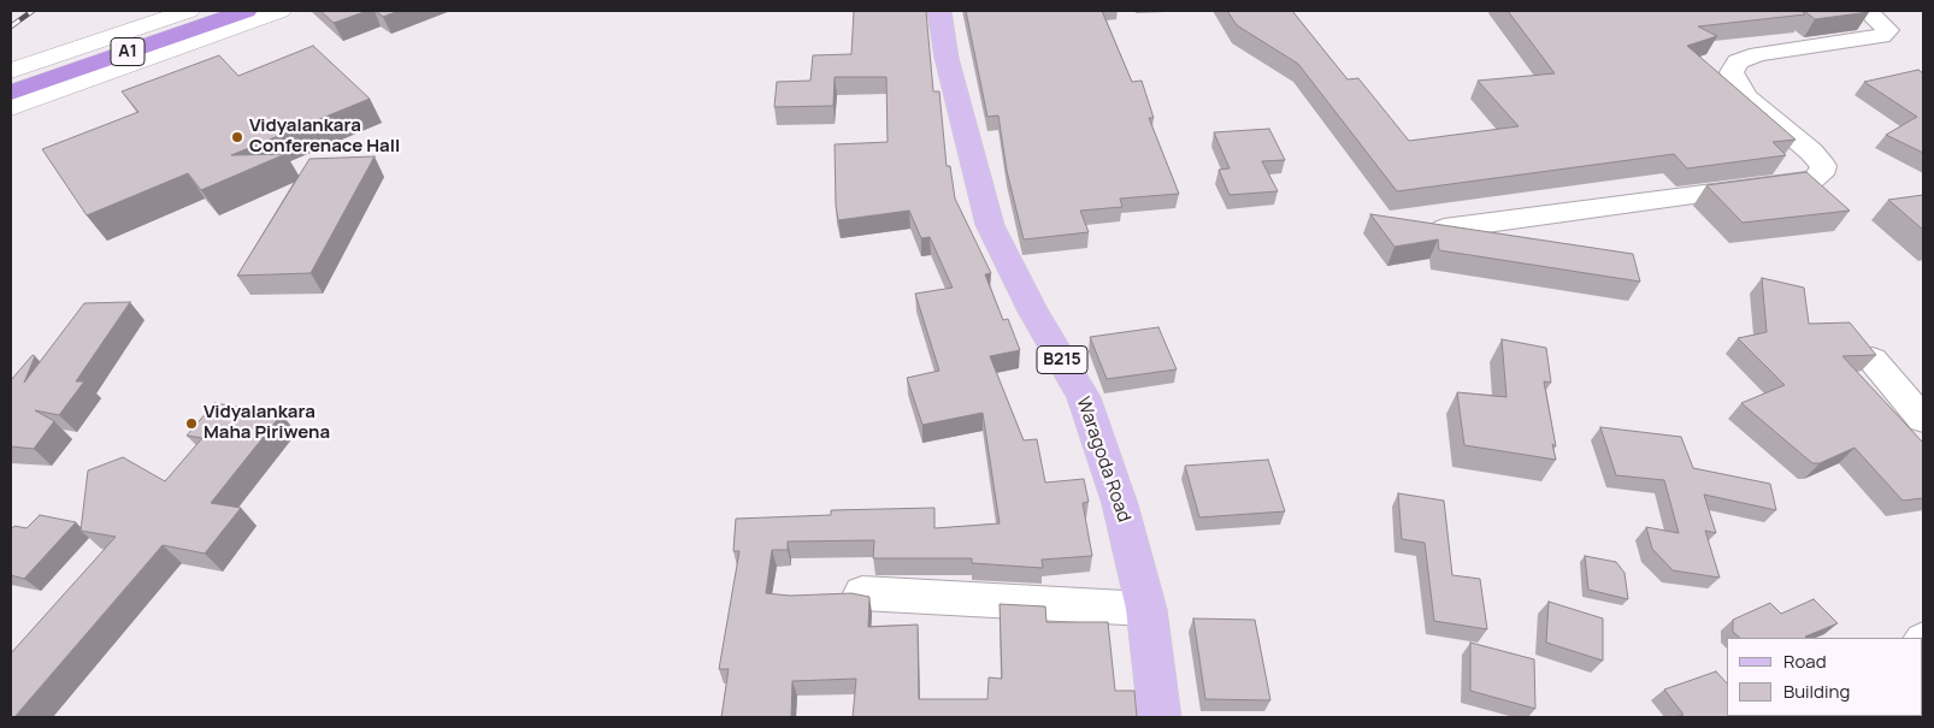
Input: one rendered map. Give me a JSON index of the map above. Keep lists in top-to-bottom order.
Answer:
{
  "streets": {
    "highway": ["A1"],
    "main road": ["B215", "Waragoda Road"]
  },
  "places": ["Vidyalankara Conferenace Hall", "Vidyalankara Maha Piriwena"],
  "legend": ["Road", "Building"]
}
